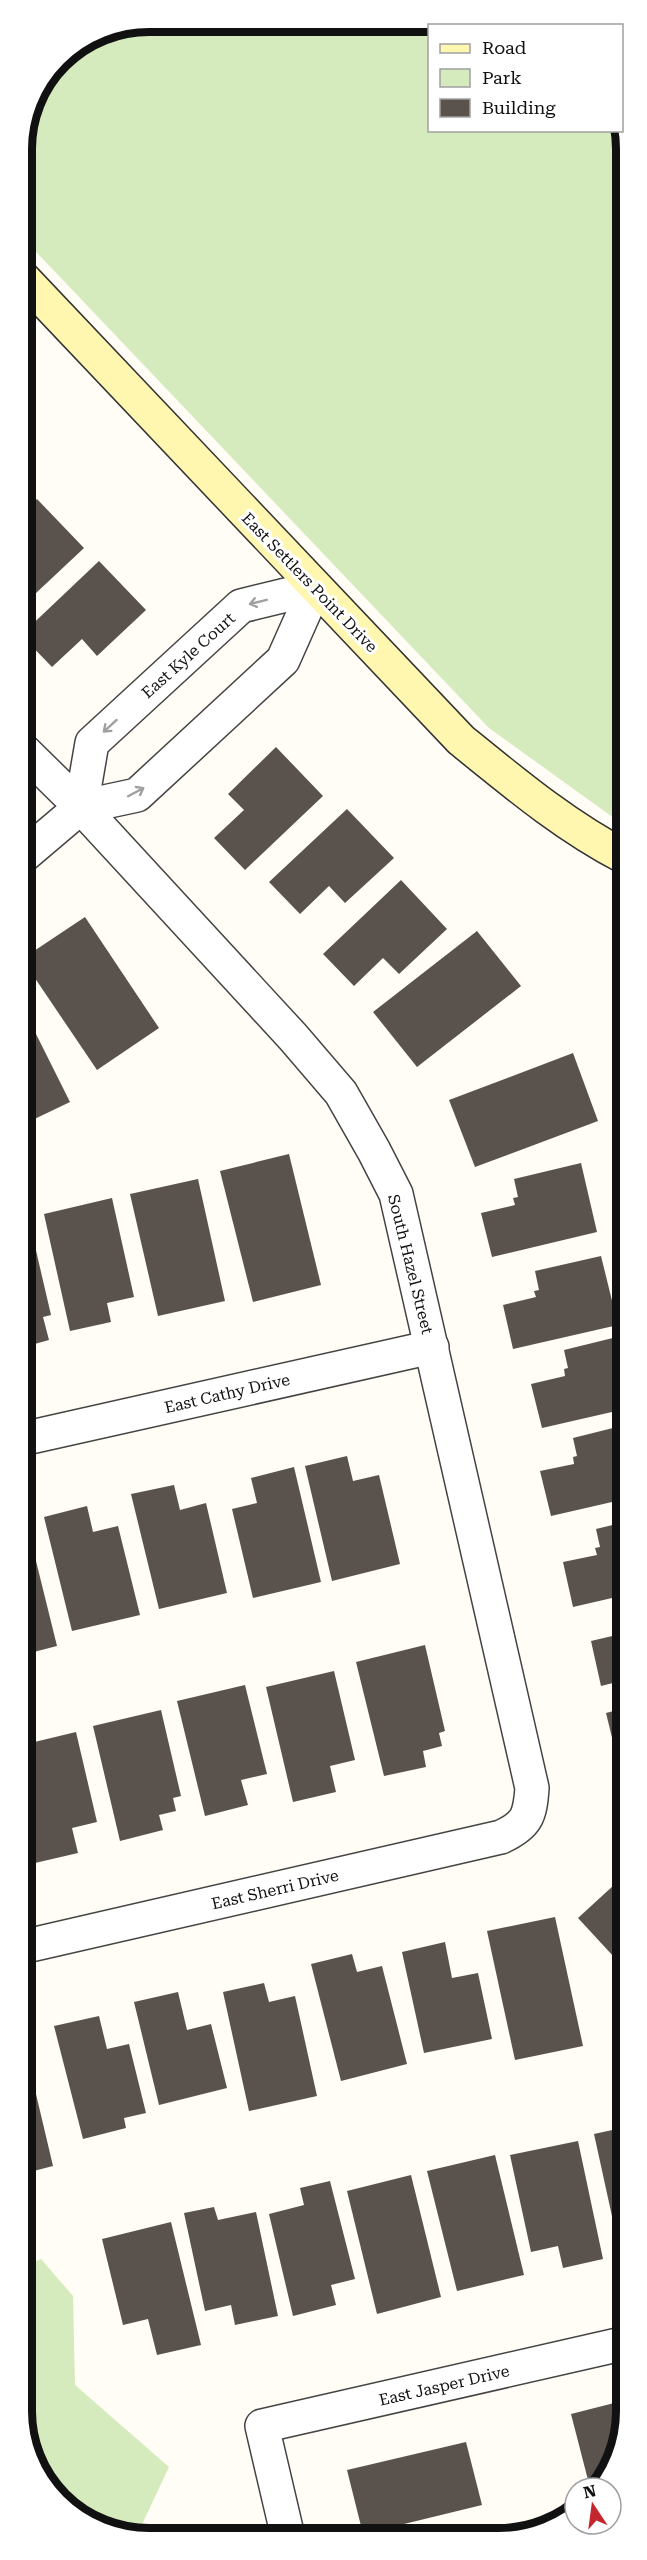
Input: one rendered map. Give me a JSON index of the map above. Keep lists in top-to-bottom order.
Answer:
{
  "streets": {
    "street": [
      "East Settlers Point Drive",
      "East Kyle Court",
      "South Hazel Street",
      "East Cathy Drive",
      "East Sherri Drive",
      "East Jasper Drive"
    ]
  },
  "crossings": [
    ["East Settlers Point Drive", "East Kyle Court"],
    ["East Kyle Court", "South Hazel Street"],
    ["South Hazel Street", "East Cathy Drive"],
    ["South Hazel Street", "East Sherri Drive"]
  ],
  "legend": ["Road", "Park", "Building"],
  "north": "top"
}
